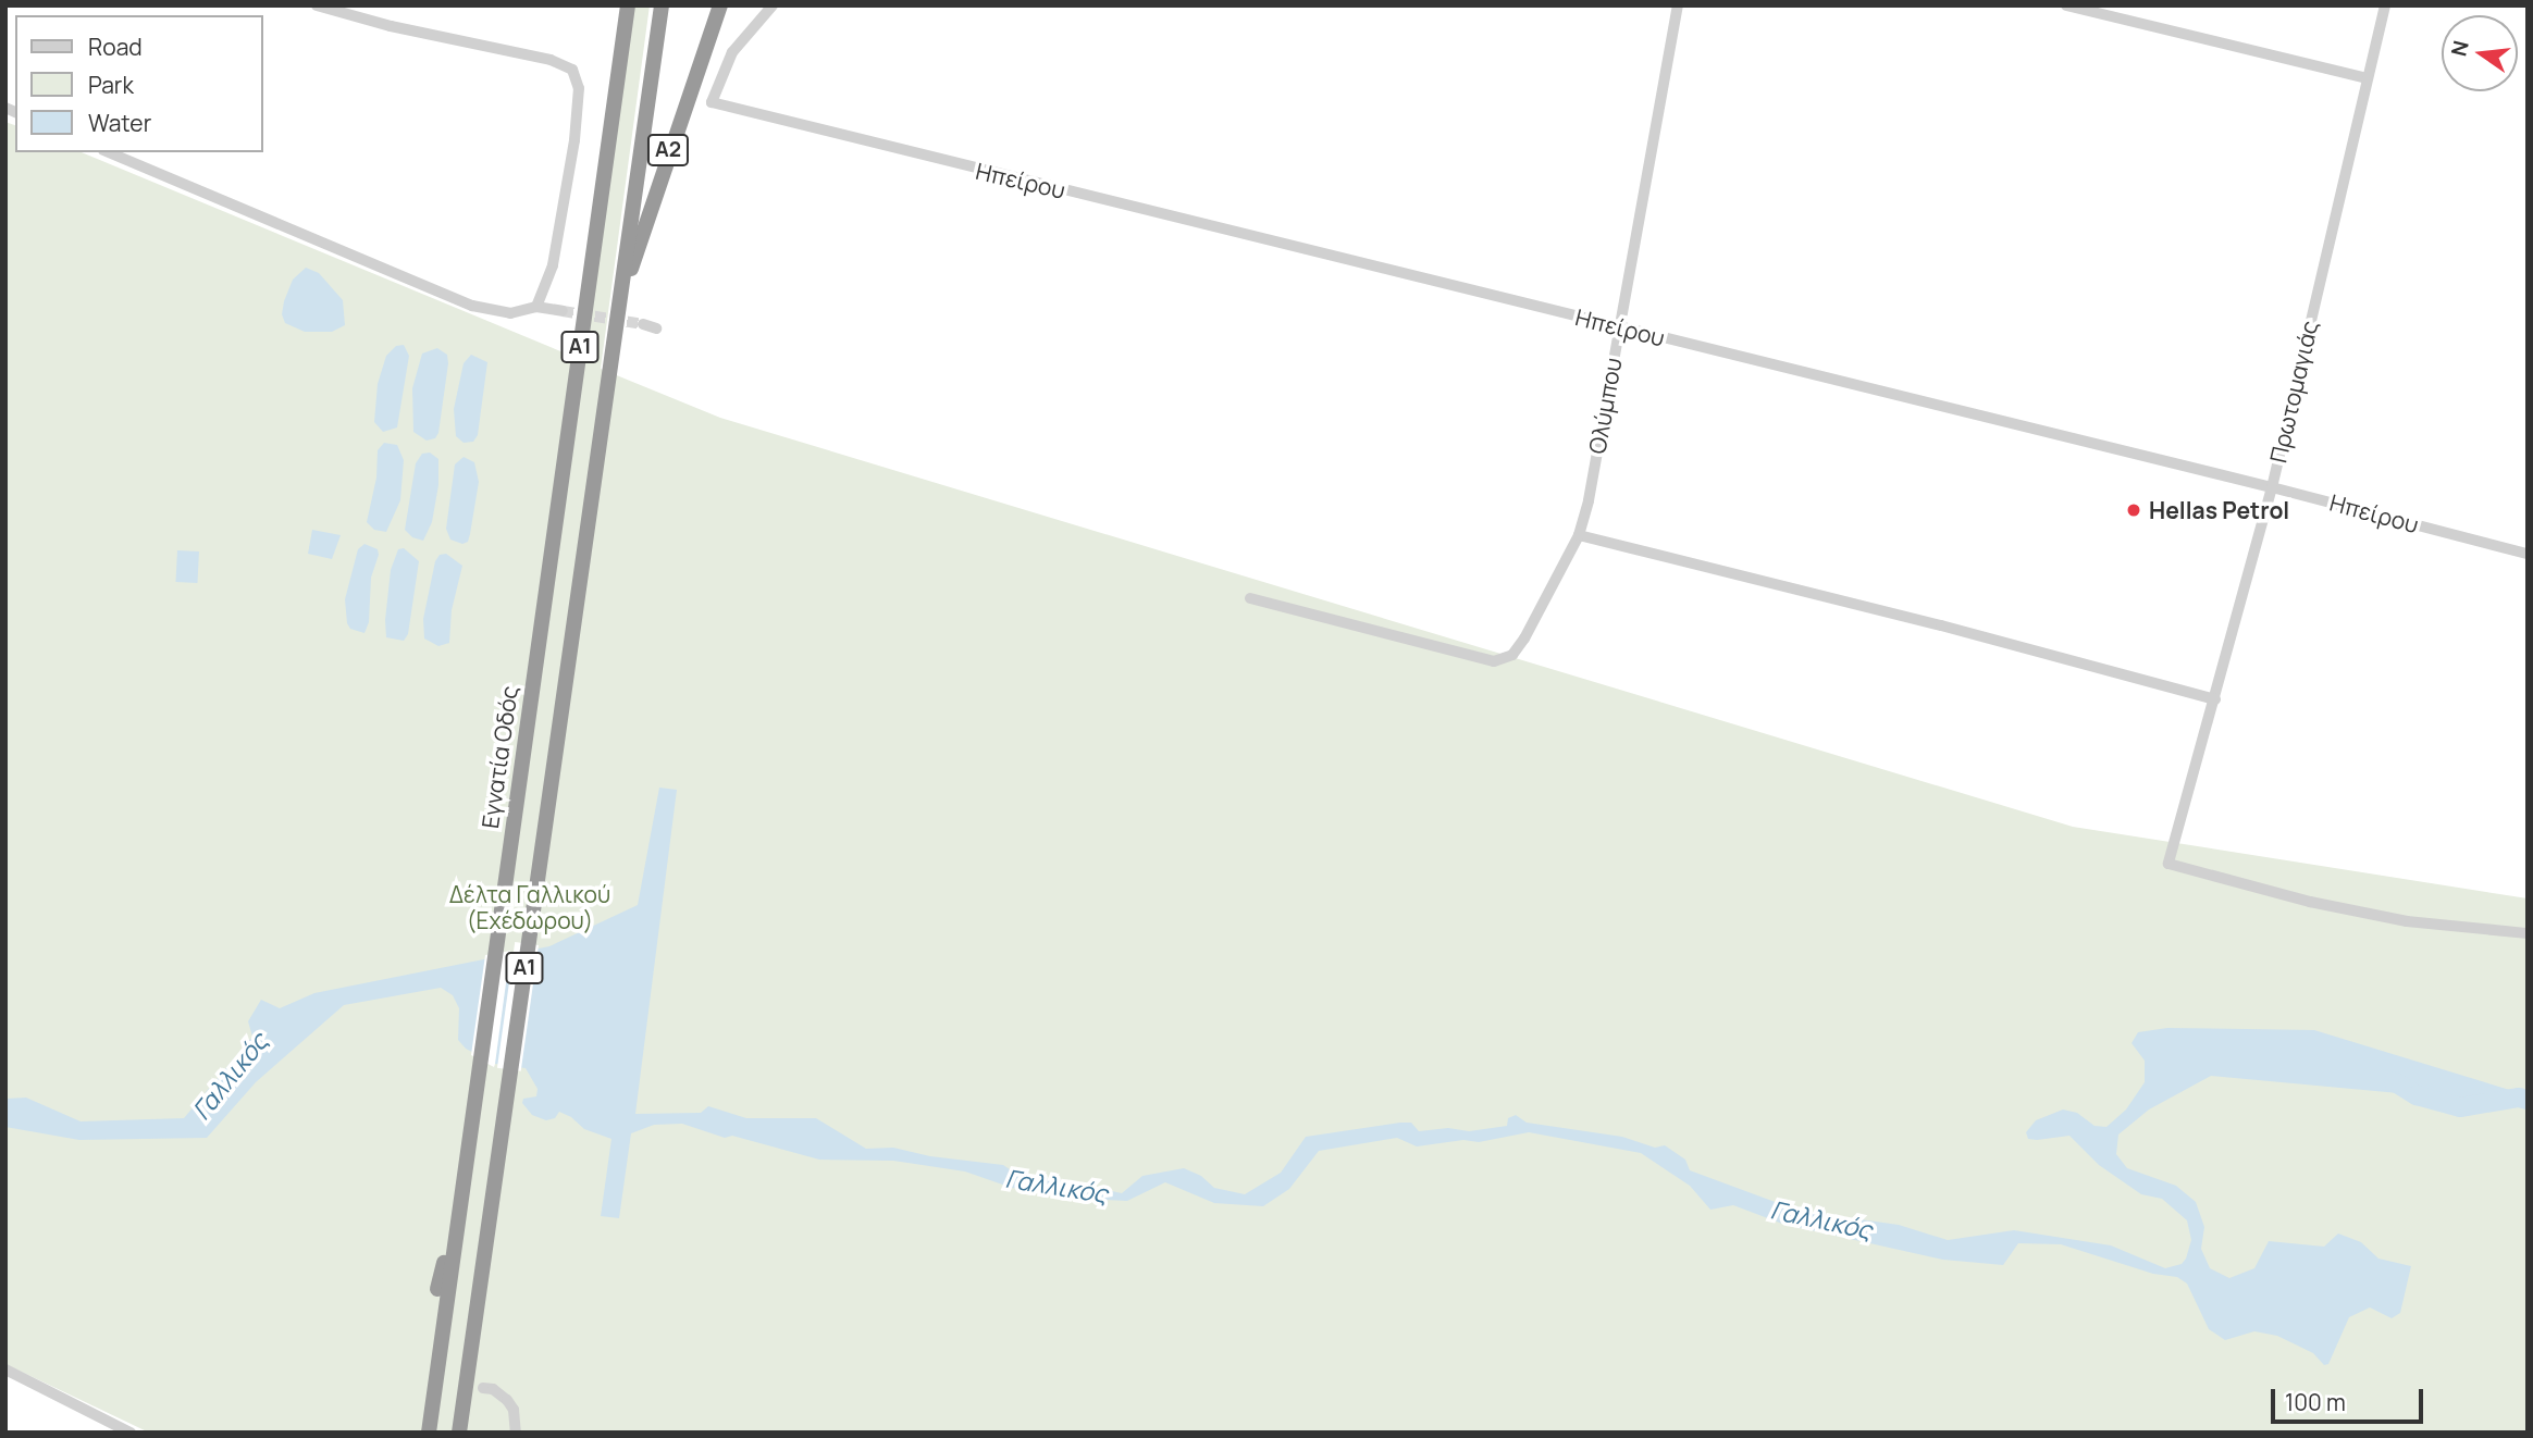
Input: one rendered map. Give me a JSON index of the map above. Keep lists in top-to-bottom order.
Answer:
{
  "streets": {
    "highway": ["Α2", "Α1", "Εγνατία Οδός"],
    "street": ["Ηπείρου", "Πρωτομαγιάς", "Ολύμπου"]
  },
  "crossings": [
    ["Α2", "Α1"],
    ["Ηπείρου", "Πρωτομαγιάς"],
    ["Ηπείρου", "Ολύμπου"],
    ["Α1", "Εγνατία Οδός"]
  ],
  "water": ["Γαλλικός"],
  "parks": ["Δέλτα Γαλλικού (Εχέδωρου)"],
  "places": ["Hellas Petrol"],
  "legend": ["Road", "Park", "Water"],
  "scale_bar": "100 m",
  "north": "left"
}
